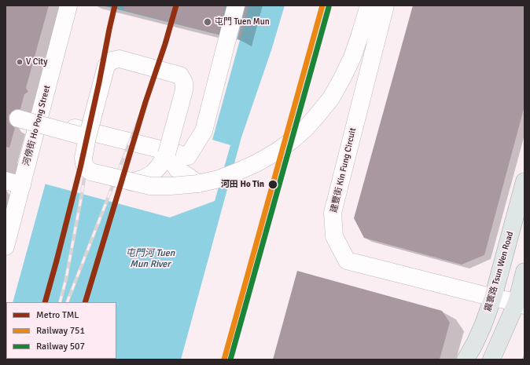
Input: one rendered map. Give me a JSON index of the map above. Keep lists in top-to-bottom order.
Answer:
{
  "streets": {
    "main road": ["震寰路 Tsun Wen Road"],
    "street": ["河傍街 Ho Pong Street", "建豐街 Kin Fung Circuit"]
  },
  "crossings": [
    ["建豐街 Kin Fung Circuit", "震寰路 Tsun Wen Road"]
  ],
  "water": ["屯門河 Tuen Mun River"],
  "places": ["屯門 Tuen Mun", "V City", "河田 Ho Tin"],
  "lines": ["metro line TML", "rail line 751", "rail line 507"],
  "legend": ["Metro TML", "Railway 751", "Railway 507"]
}
